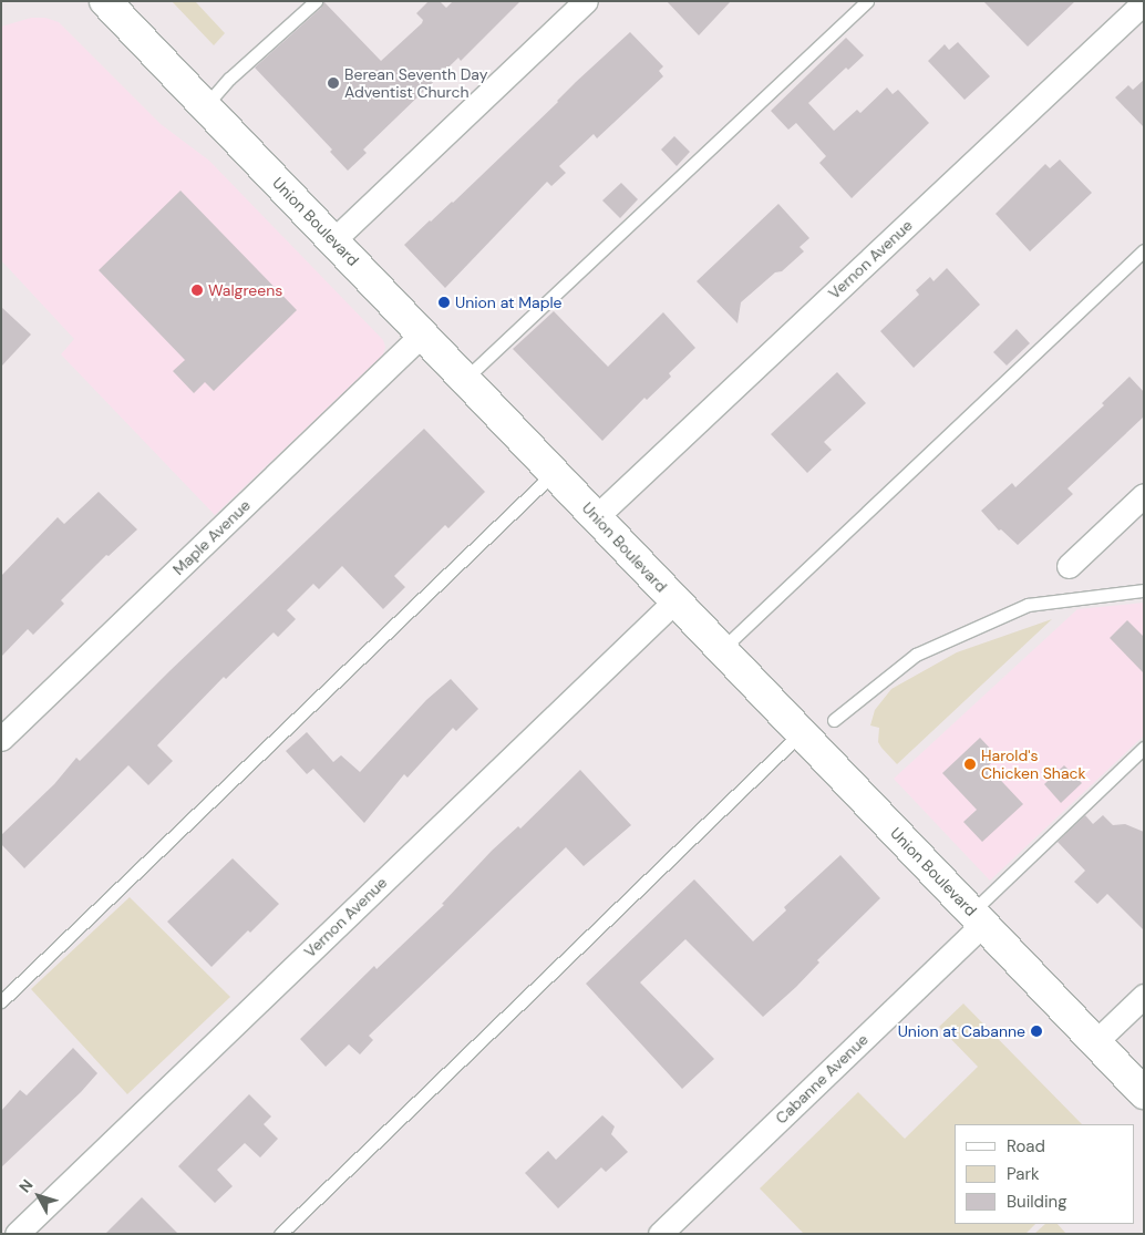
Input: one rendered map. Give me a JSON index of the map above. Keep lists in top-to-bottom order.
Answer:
{
  "streets": {
    "main road": ["Union Boulevard"],
    "street": ["Vernon Avenue", "Maple Avenue", "Cabanne Avenue"]
  },
  "crossings": [
    ["Union Boulevard", "Vernon Avenue"],
    ["Union Boulevard", "Maple Avenue"],
    ["Union Boulevard", "Cabanne Avenue"]
  ],
  "places": [
    "Berean Seventh Day Adventist Church",
    "Walgreens",
    "Union at Maple",
    "Harold's Chicken Shack",
    "Union at Cabanne"
  ],
  "legend": ["Road", "Park", "Building"],
  "north": "top left"
}
